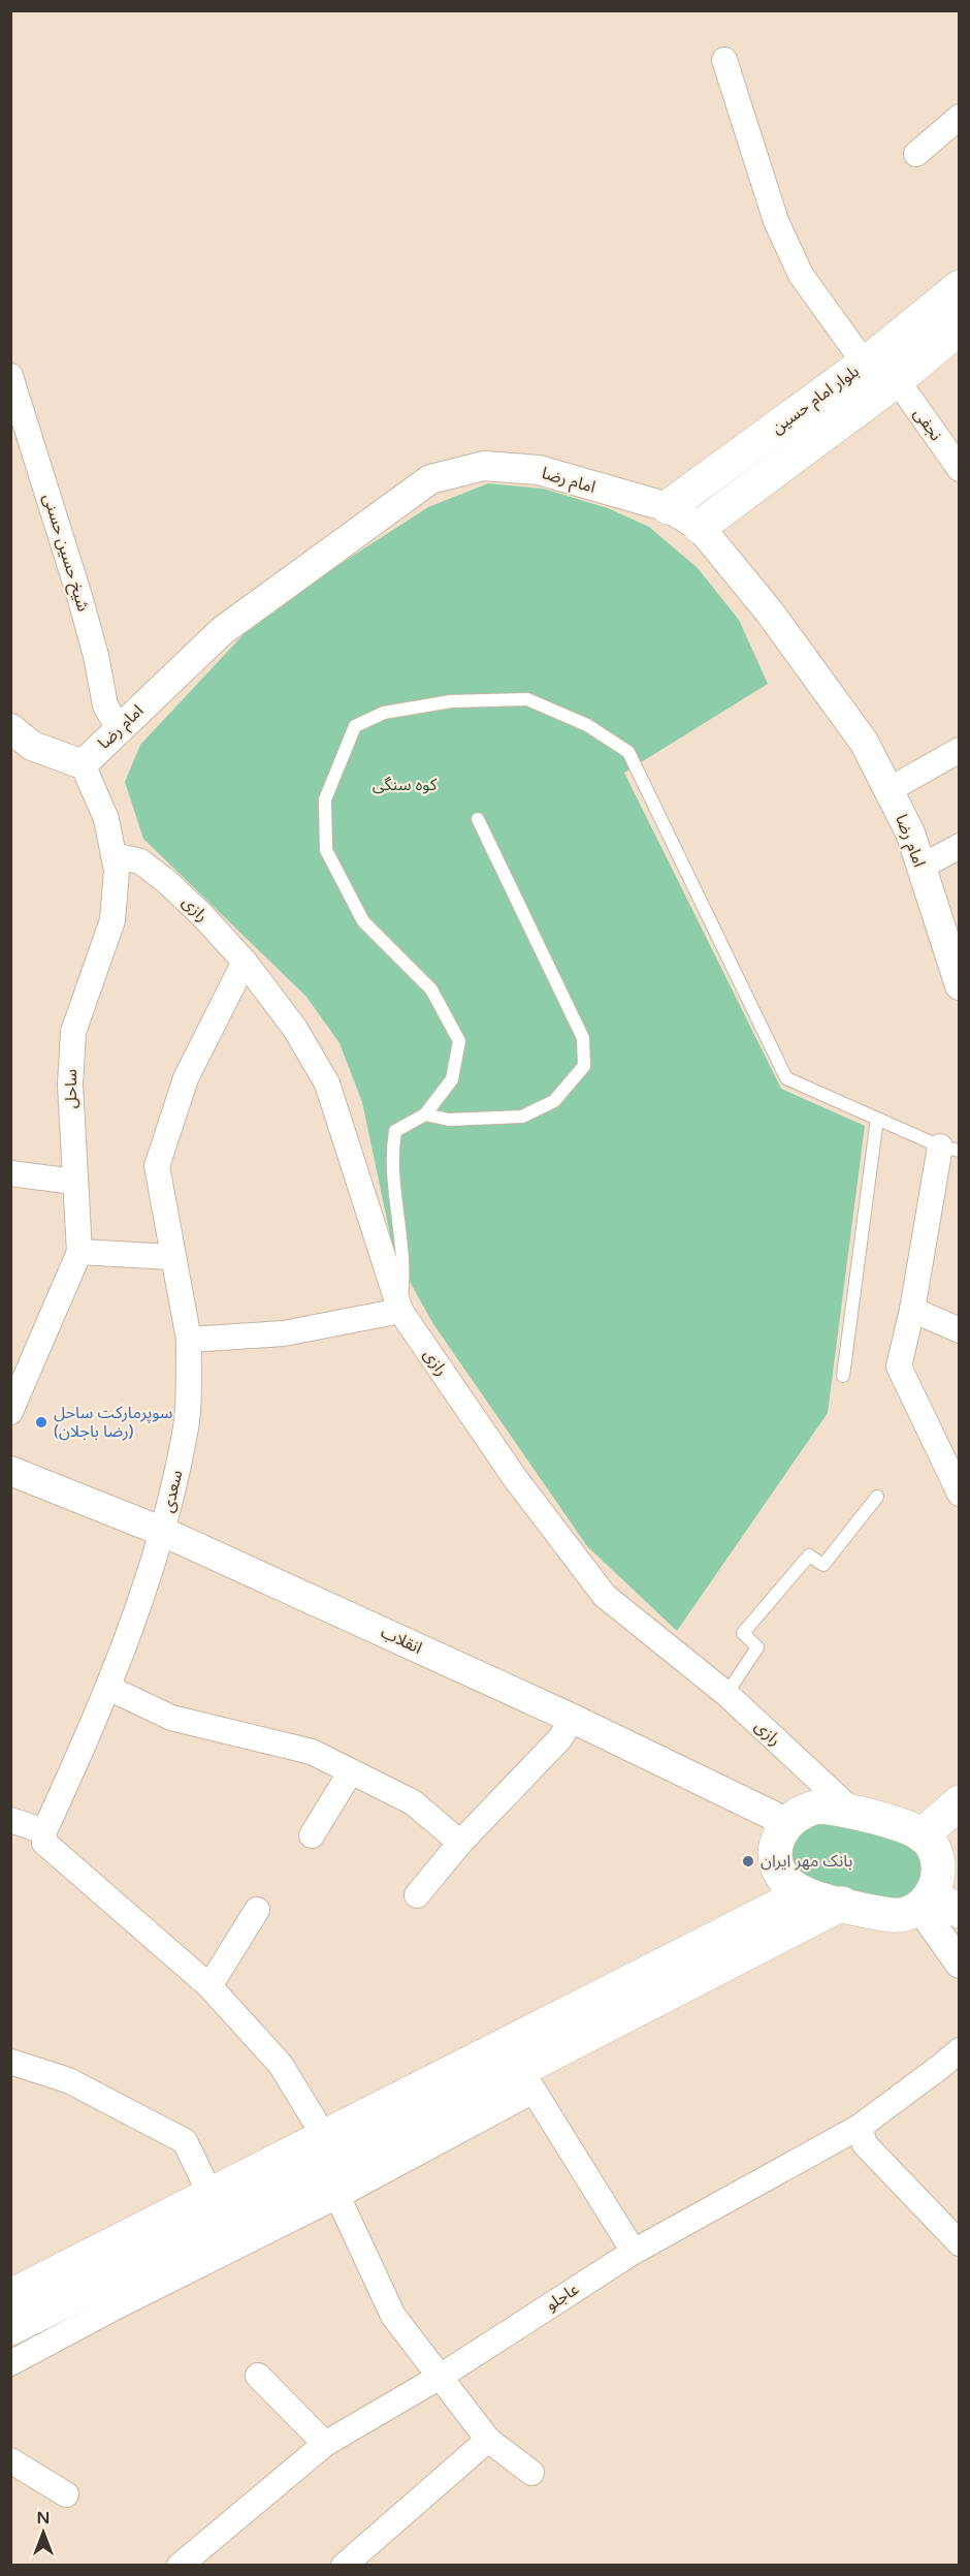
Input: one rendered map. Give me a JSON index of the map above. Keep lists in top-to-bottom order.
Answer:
{
  "streets": {
    "main road": ["بلوار امام حسین"],
    "street": [
      "نجفی",
      "امام رضا",
      "شیخ حسین حسنی",
      "رازی",
      "ساحل",
      "سعدی",
      "انقلاب",
      "عاجلو"
    ]
  },
  "crossings": [
    ["بلوار امام حسین", "نجفی"],
    ["بلوار امام حسین", "امام رضا"],
    ["امام رضا", "شیخ حسین حسنی"],
    ["امام رضا", "ساحل"],
    ["رازی", "ساحل"],
    ["رازی", "سعدی"],
    ["سعدی", "انقلاب"]
  ],
  "parks": ["کوه سنگی"],
  "places": ["سوپرمارکت ساحل (رضا باجلان)", "بانک مهر ایران"],
  "north": "top"
}
